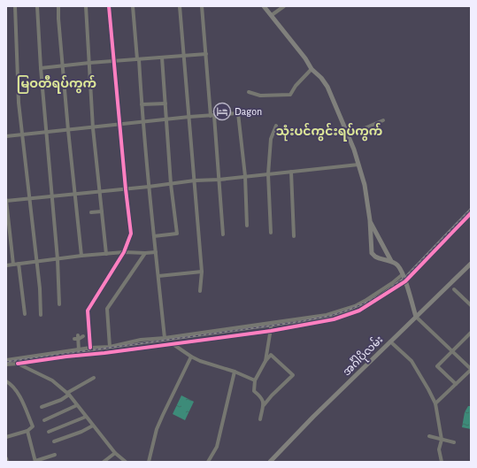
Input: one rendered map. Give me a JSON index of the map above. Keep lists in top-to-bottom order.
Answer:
{
  "streets": {
    "main road": ["အင်္ဂါပိုလမ်း"]
  },
  "districts": ["မြဝတီရပ်ကွက်", "သုံးပင်ကွင်းရပ်ကွက်"],
  "places": {
    "hotel": ["Dagon"]
  }
}
